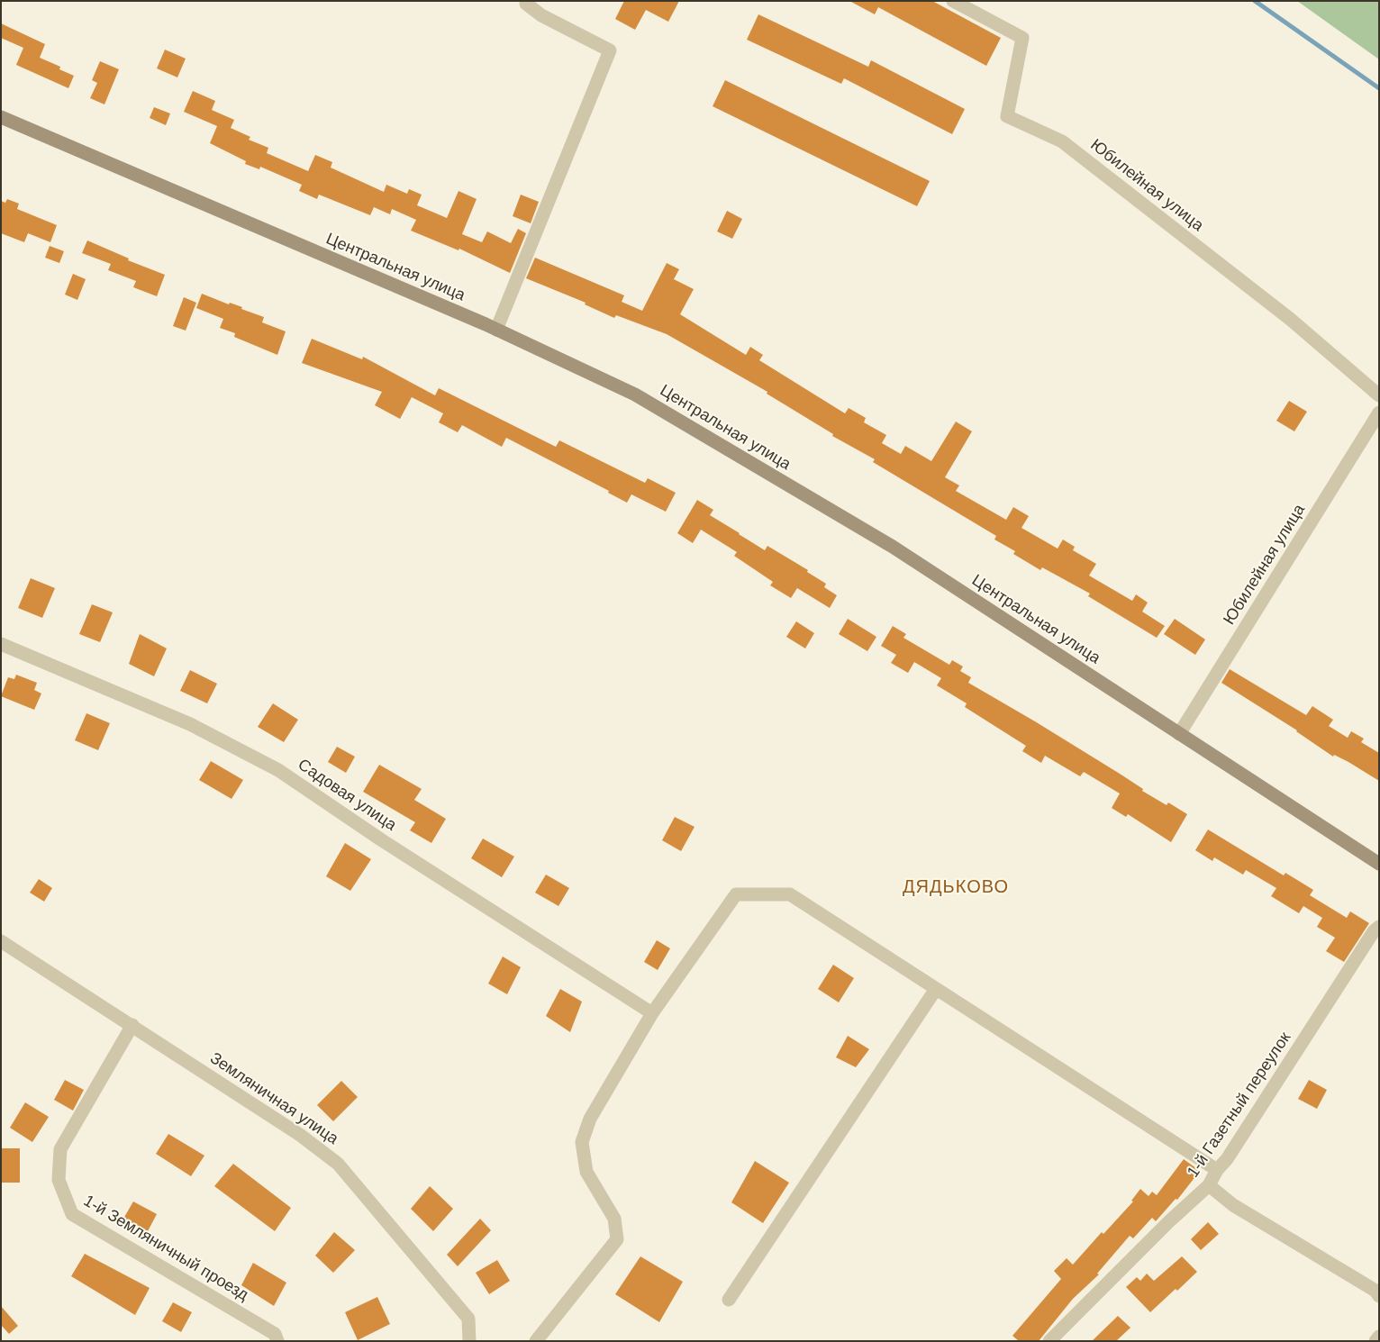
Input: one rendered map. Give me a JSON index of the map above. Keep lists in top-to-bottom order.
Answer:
{
  "streets": {
    "street": [
      "Юбилейная улица",
      "Центральная улица",
      "Садовая улица",
      "Земляничная улица",
      "1-й Газетный переулок",
      "1-й Земляничный проезд"
    ]
  },
  "crossings": [
    ["Юбилейная улица", "Центральная улица"],
    ["Земляничная улица", "1-й Земляничный проезд"]
  ],
  "districts": ["ДЯДЬКОВО"]
}
